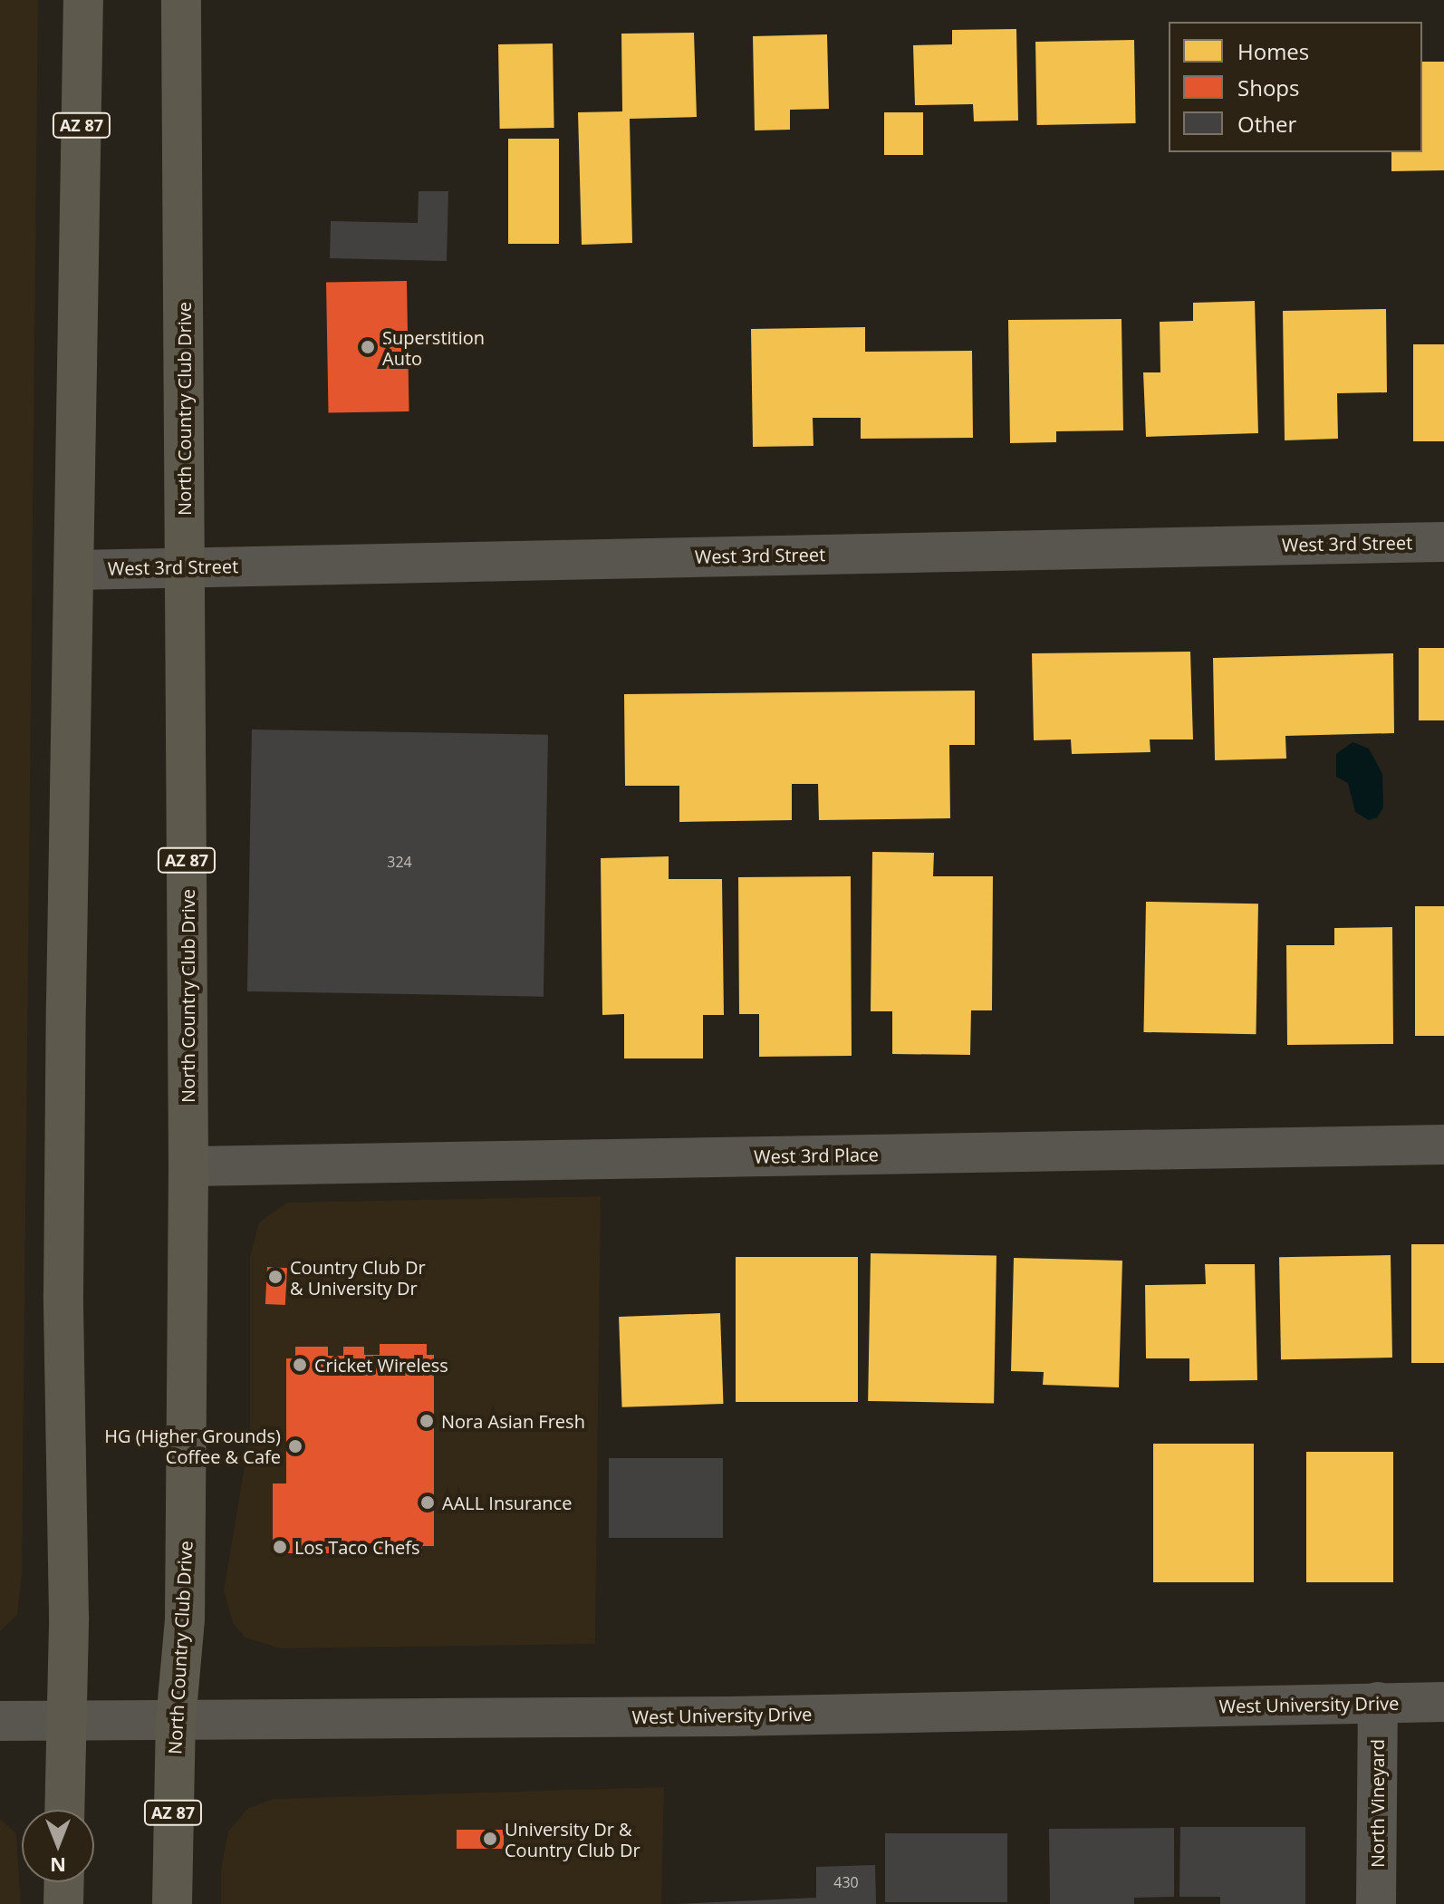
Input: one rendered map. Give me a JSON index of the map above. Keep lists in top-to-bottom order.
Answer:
{
  "streets": {
    "main road": ["AZ 87", "North Country Club Drive"],
    "street": [
      "West 3rd Street",
      "West 3rd Place",
      "West University Drive",
      "North Vineyard"
    ]
  },
  "crossings": [
    ["AZ 87", "West 3rd Street"],
    ["AZ 87", "West University Drive"],
    ["North Country Club Drive", "West 3rd Street"],
    ["North Country Club Drive", "West 3rd Place"],
    ["North Country Club Drive", "West University Drive"],
    ["West University Drive", "North Vineyard"]
  ],
  "places": [
    "Superstition Auto",
    "Country Club Dr & University Dr",
    "Cricket Wireless",
    "Nora Asian Fresh",
    "HG (Higher Grounds) Coffee & Cafe",
    "AALL Insurance",
    "Los Taco Chefs",
    "University Dr & Country Club Dr"
  ],
  "house_numbers": ["324", "430"],
  "legend": ["Homes", "Shops", "Other"],
  "north": "bottom"
}
